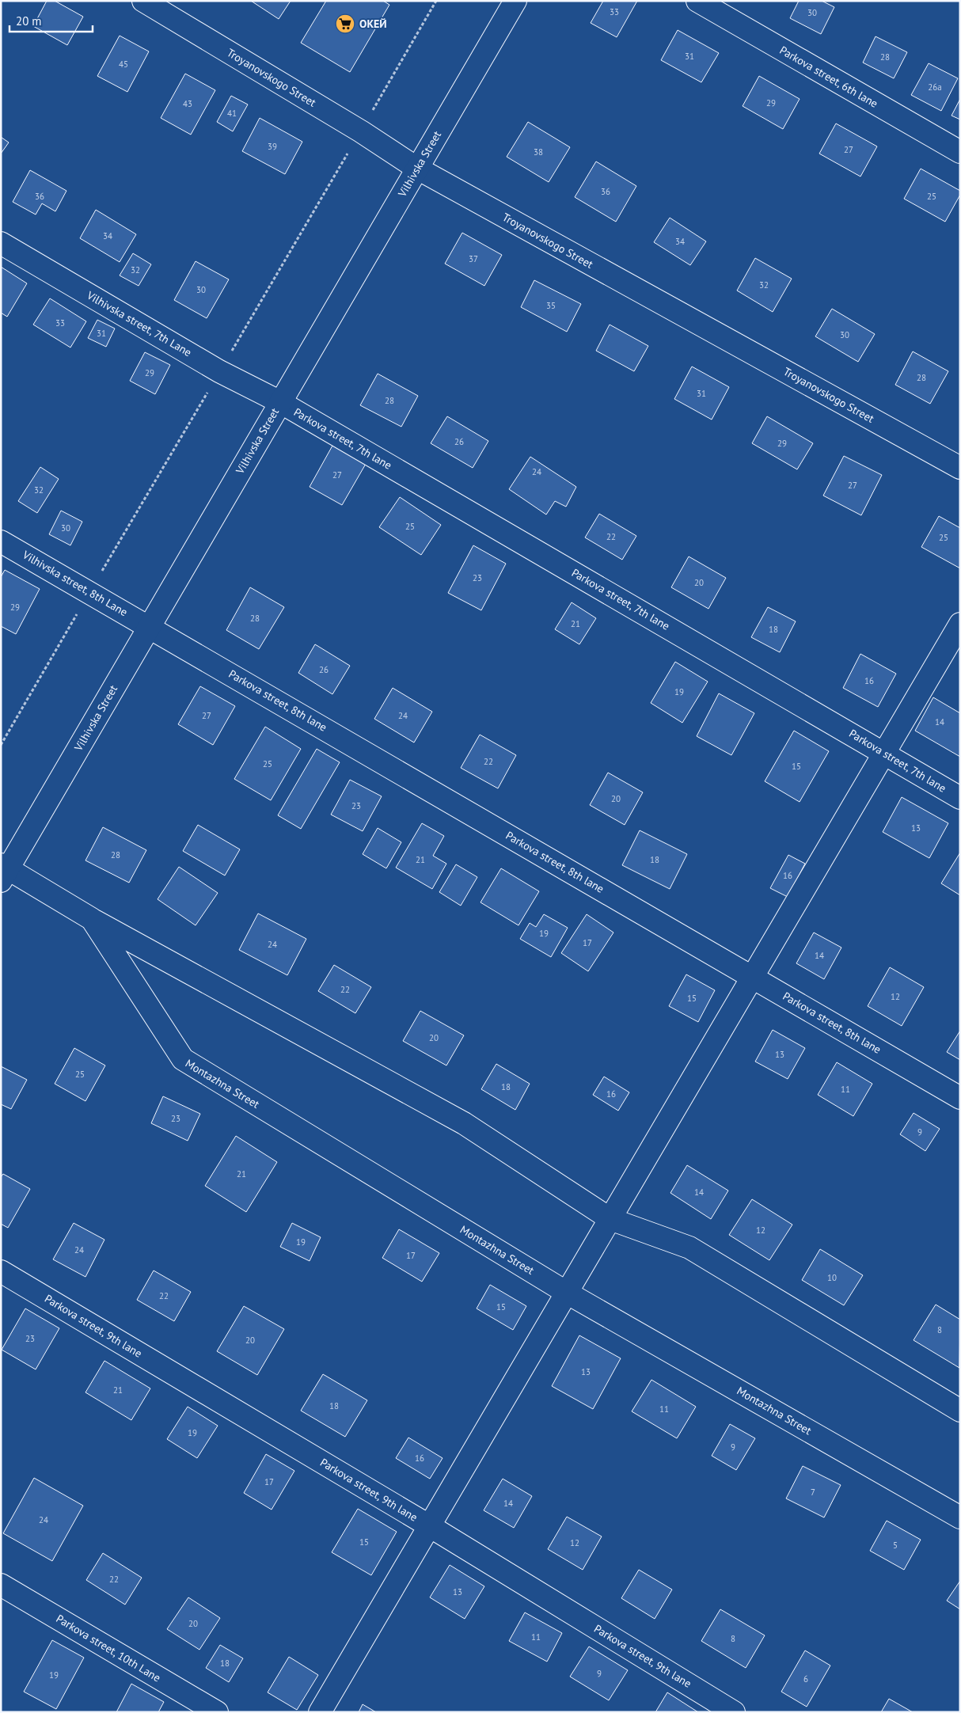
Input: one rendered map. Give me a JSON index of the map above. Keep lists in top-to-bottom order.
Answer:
{
  "streets": {
    "street": [
      "Parkova street, 6th lane",
      "Troyanovskogo Street",
      "Vilhivska Street",
      "Vilhivska street, 7th Lane",
      "Parkova street, 7th lane",
      "Vilhivska street, 8th Lane",
      "Parkova street, 8th lane",
      "Montazhna Street",
      "Parkova street, 9th lane",
      "Parkova street, 10th Lane"
    ]
  },
  "crossings": [
    ["Troyanovskogo Street", "Vilhivska Street"],
    ["Vilhivska Street", "Vilhivska street, 7th Lane"],
    ["Vilhivska Street", "Parkova street, 7th lane"],
    ["Vilhivska Street", "Vilhivska street, 8th Lane"],
    ["Vilhivska Street", "Parkova street, 8th lane"],
    ["Vilhivska Street", "Montazhna Street"],
    ["Vilhivska street, 7th Lane", "Parkova street, 7th lane"],
    ["Vilhivska street, 8th Lane", "Parkova street, 8th lane"]
  ],
  "places": {
    "supermarket": ["ОКЕЙ"]
  },
  "house_numbers": [
    "33",
    "30",
    "31",
    "28",
    "45",
    "26а",
    "29",
    "43",
    "41",
    "39",
    "27",
    "38",
    "36",
    "36",
    "25",
    "34",
    "34",
    "37",
    "32",
    "32",
    "30",
    "35",
    "33",
    "31",
    "30",
    "29",
    "28",
    "31",
    "28",
    "26",
    "29",
    "24",
    "27",
    "27",
    "32",
    "25",
    "30",
    "22",
    "25",
    "23",
    "20",
    "29",
    "28",
    "21",
    "18",
    "26",
    "16",
    "19",
    "27",
    "24",
    "14",
    "22",
    "25",
    "15",
    "20",
    "23",
    "13",
    "28",
    "21",
    "18",
    "16",
    "19",
    "17",
    "24",
    "14",
    "22",
    "12",
    "15",
    "20",
    "13",
    "25",
    "18",
    "11",
    "16",
    "23",
    "9",
    "21",
    "14",
    "12",
    "19",
    "24",
    "17",
    "10",
    "22",
    "15",
    "8",
    "23",
    "20",
    "13",
    "21",
    "18",
    "11",
    "19",
    "9",
    "16",
    "17",
    "7",
    "14",
    "24",
    "15",
    "12",
    "5",
    "22",
    "13",
    "20",
    "11",
    "8",
    "18",
    "9",
    "19",
    "6"
  ],
  "scale_bar": "20 m"
}
